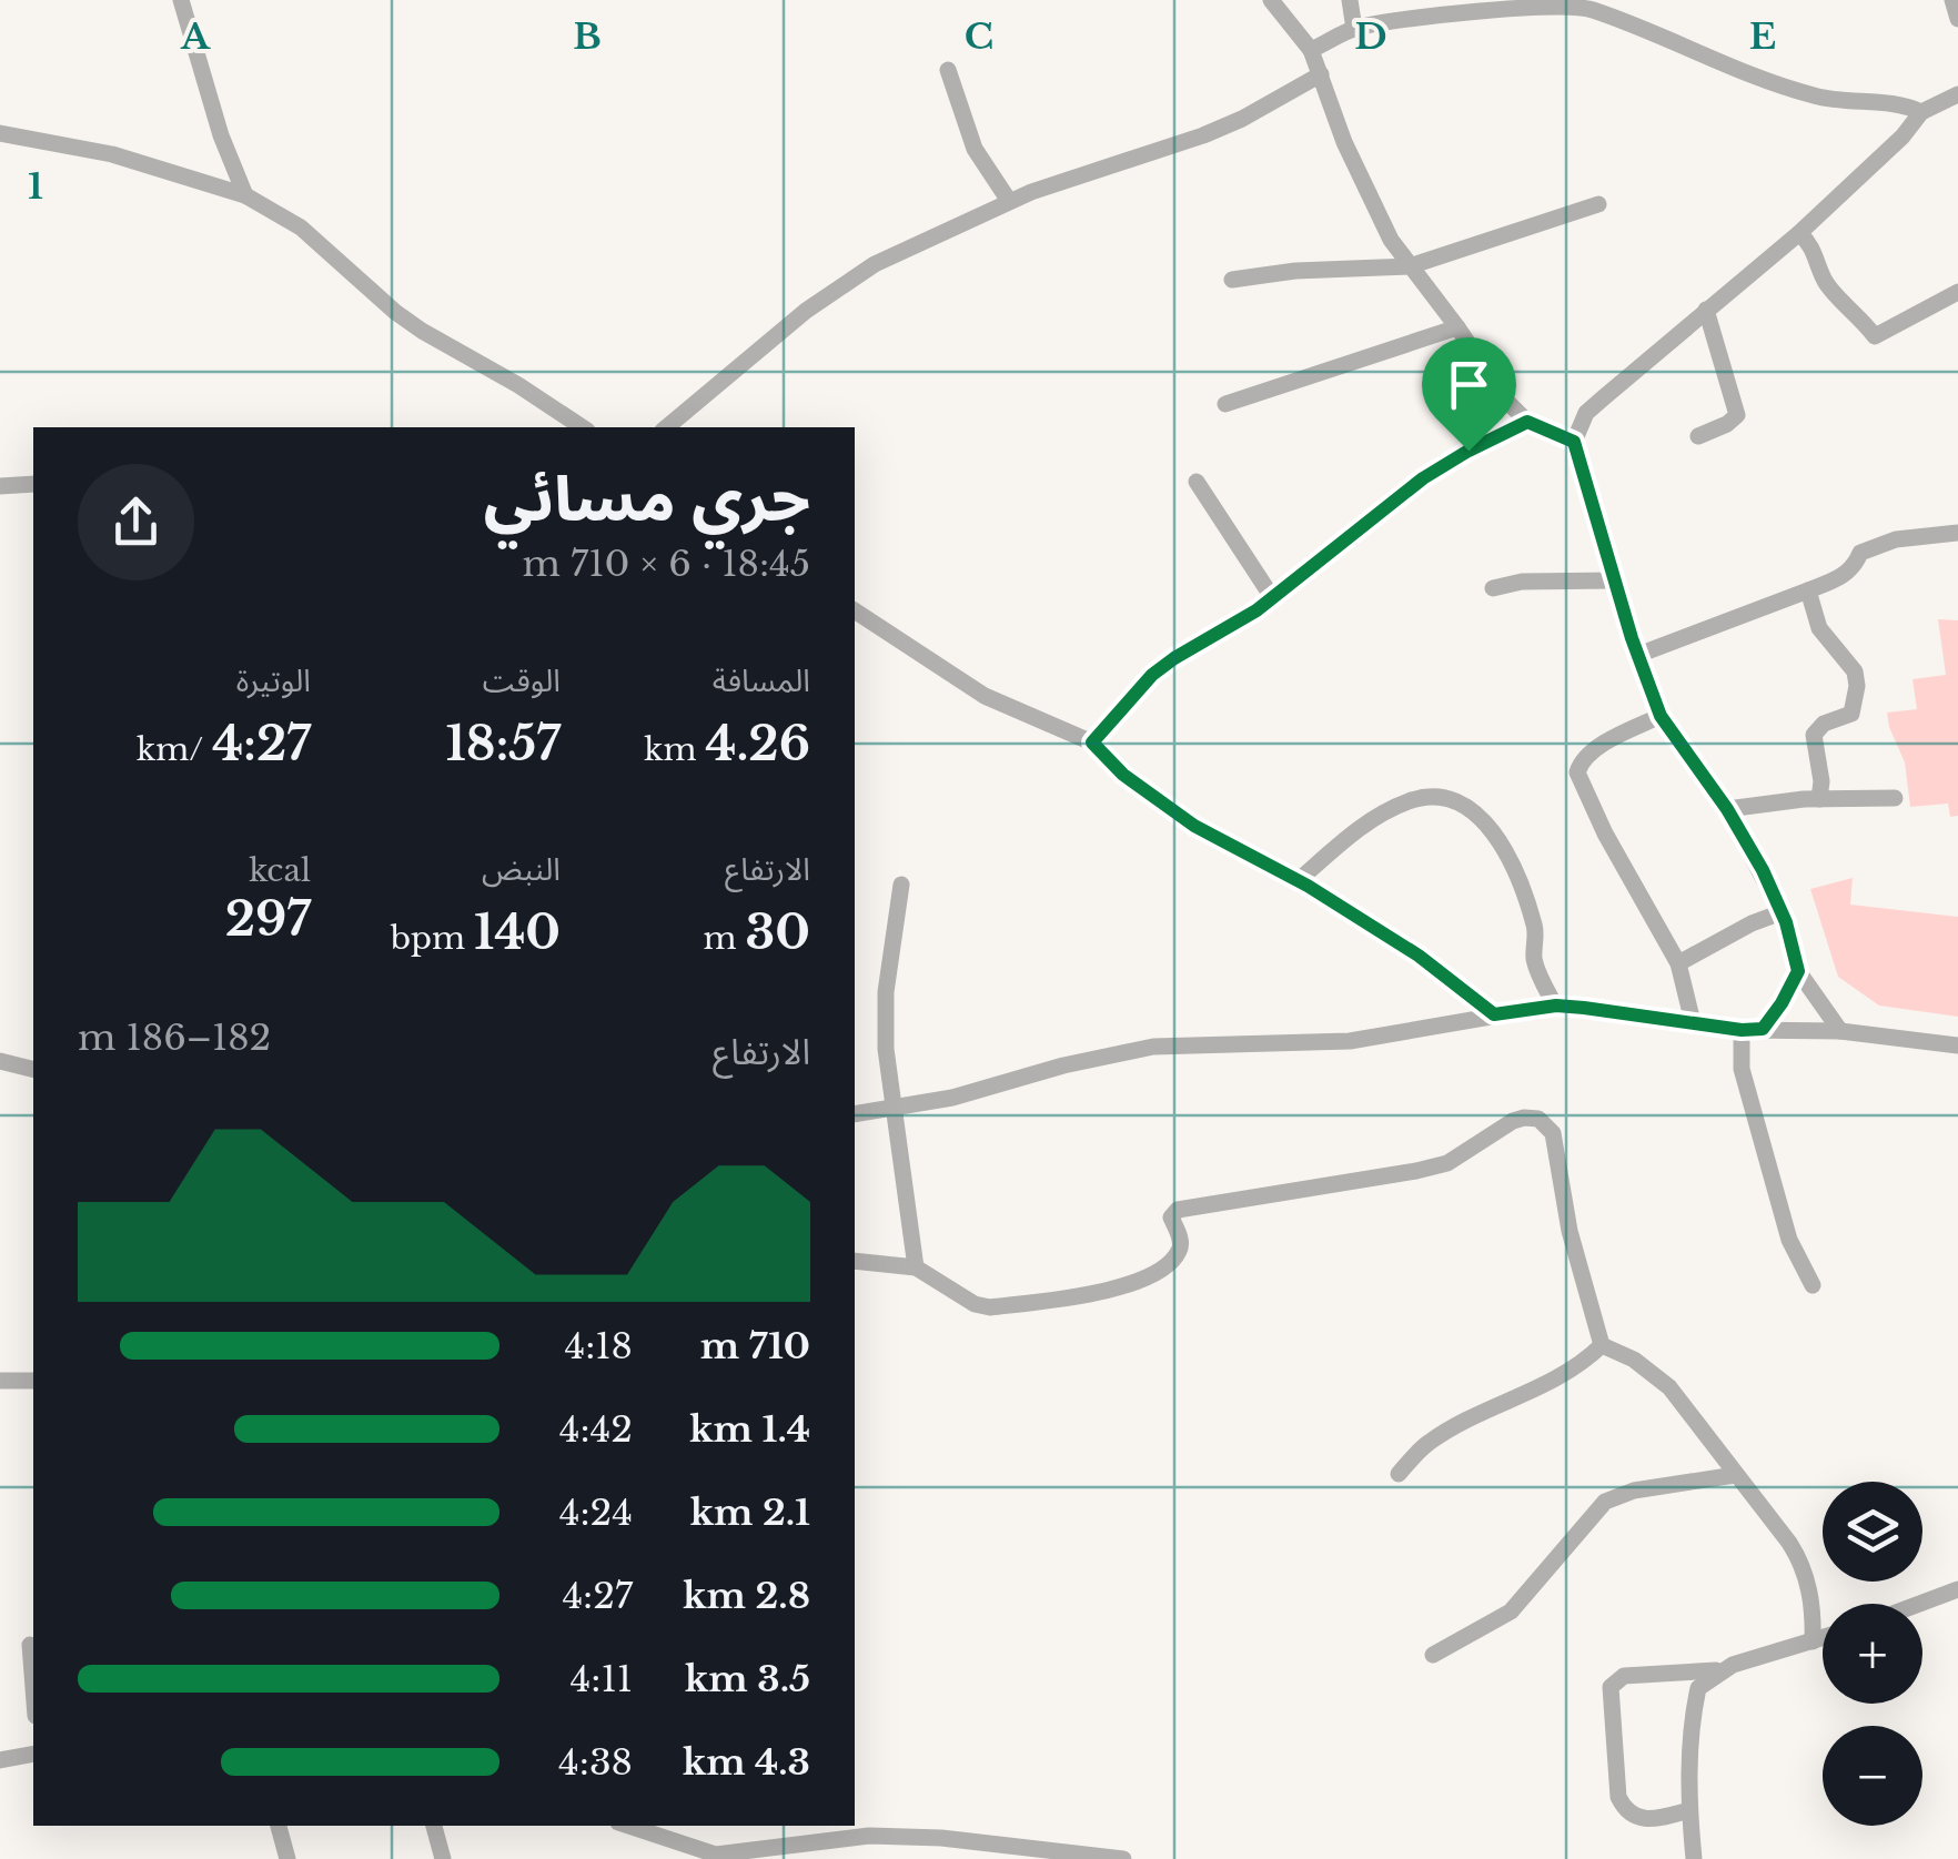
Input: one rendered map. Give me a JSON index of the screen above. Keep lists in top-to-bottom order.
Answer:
{
  "page": {
    "heading": ["جري مسائي", "18:45 · 6 × 710 m"],
    "stats": [
      ["المسافة", "4.26 km"],
      ["الوقت", "18:57"],
      ["الوتيرة", "4:27 /km"],
      ["الارتفاع", "30 m"],
      ["النبض", "140 bpm"],
      ["kcal", "297"]
    ],
    "chart": ["الارتفاع", "182–186 m"],
    "list": [
      {
        "name": "710 m",
        "note": "4:18"
      },
      {
        "name": "1.4 km",
        "note": "4:42"
      },
      {
        "name": "2.1 km",
        "note": "4:24"
      },
      {
        "name": "2.8 km",
        "note": "4:27"
      },
      {
        "name": "3.5 km",
        "note": "4:11"
      },
      {
        "name": "4.3 km",
        "note": "4:38"
      }
    ],
    "map_buttons": ["+", "−"]
  },
  "grid": {
    "columns": [
      "A",
      "B",
      "C",
      "D",
      "E"
    ],
    "rows": ["1"]
  }
}
